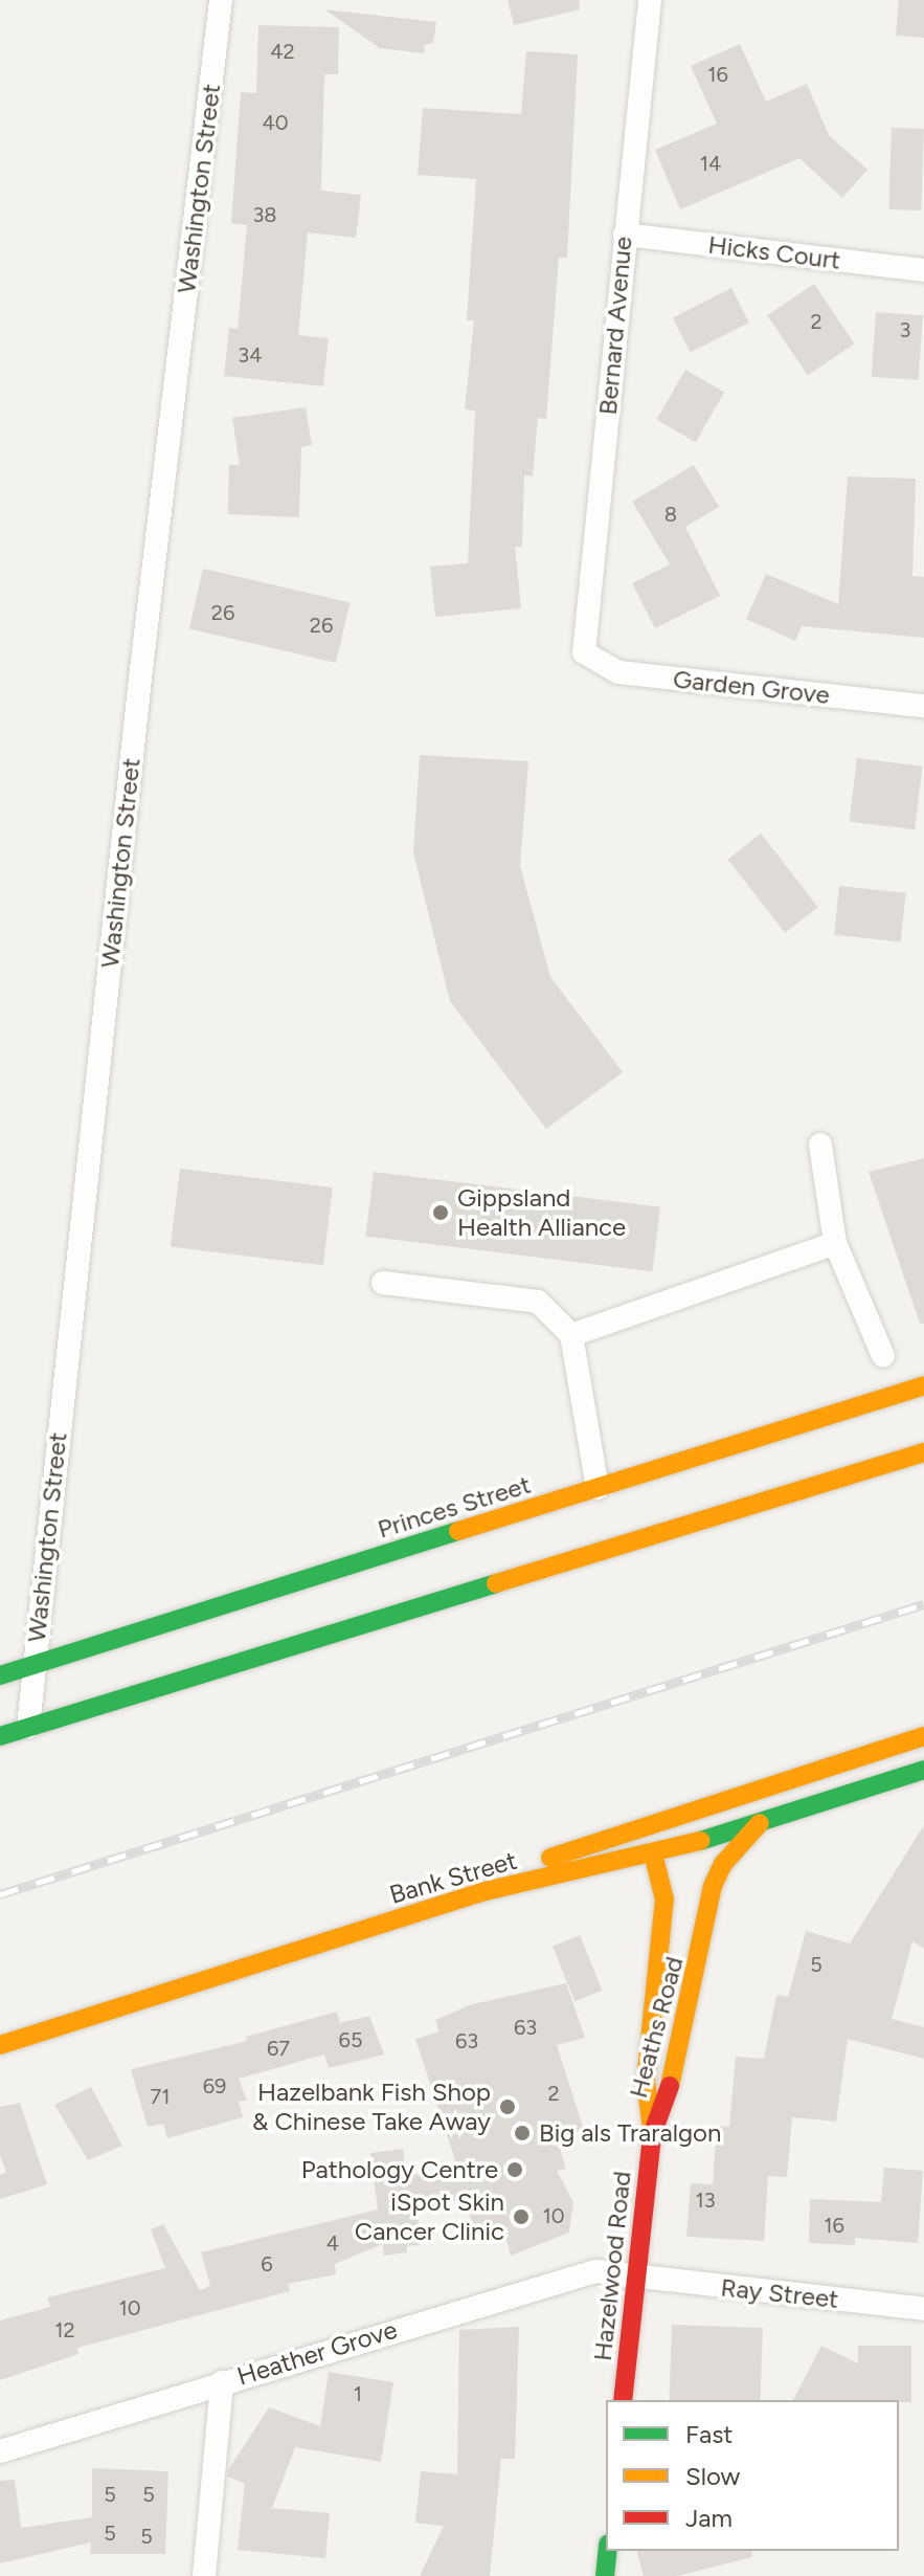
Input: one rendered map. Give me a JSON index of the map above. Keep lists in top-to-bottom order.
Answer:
{
  "streets": {
    "main road": [
      "Princes Street",
      "Bank Street",
      "Heaths Road",
      "Hazelwood Road"
    ],
    "street": [
      "Washington Street",
      "Hicks Court",
      "Bernard Avenue",
      "Garden Grove",
      "Ray Street",
      "Heather Grove"
    ]
  },
  "crossings": [
    ["Washington Street", "Princes Street"],
    ["Hicks Court", "Bernard Avenue"],
    ["Bernard Avenue", "Garden Grove"],
    ["Bank Street", "Heaths Road"],
    ["Heaths Road", "Hazelwood Road"],
    ["Hazelwood Road", "Ray Street"],
    ["Hazelwood Road", "Heather Grove"],
    ["Ray Street", "Heather Grove"]
  ],
  "places": [
    "Gippsland Health Alliance",
    "Hazelbank Fish Shop & Chinese Take Away",
    "Big als Traralgon",
    "Pathology Centre",
    "iSpot Skin Cancer Clinic"
  ],
  "house_numbers": [
    "42",
    "16",
    "40",
    "14",
    "38",
    "2",
    "3",
    "34",
    "8",
    "26",
    "26",
    "5",
    "63",
    "65",
    "63",
    "67",
    "69",
    "2",
    "71",
    "13",
    "10",
    "16",
    "4",
    "6",
    "10",
    "12",
    "1",
    "5",
    "5",
    "5",
    "5"
  ],
  "legend": ["Fast", "Slow", "Jam"]
}
